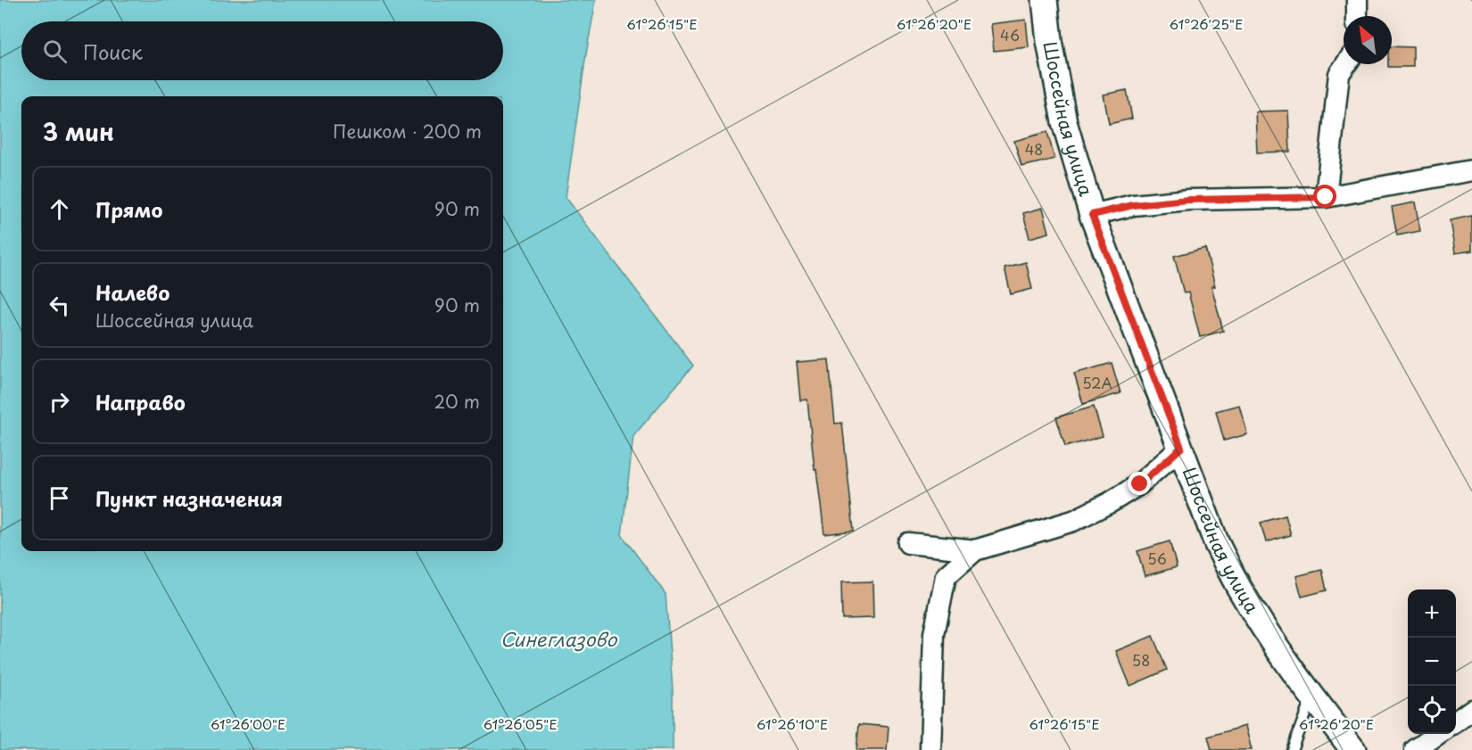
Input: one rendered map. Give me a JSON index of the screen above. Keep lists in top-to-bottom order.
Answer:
{
  "streets": {
    "street": ["Шоссейная улица"]
  },
  "water": ["Синеглазово"],
  "house_numbers": [
    "46",
    "48",
    "52А",
    "56",
    "58"
  ],
  "north": "top left",
  "page": {
    "search": "Поиск",
    "heading": ["3 мин", "Пешком · 200 m"],
    "list": [
      ["Прямо", "90 m"],
      ["Налево", "Шоссейная улица", "90 m"],
      ["Направо", "20 m"],
      "Пункт назначения"
    ],
    "map_buttons": ["+", "−"]
  },
  "coordinates": [
    "61°26'15\"E",
    "61°26'20\"E",
    "61°26'25\"E",
    "61°26'00\"E",
    "61°26'05\"E",
    "61°26'10\"E"
  ]
}
